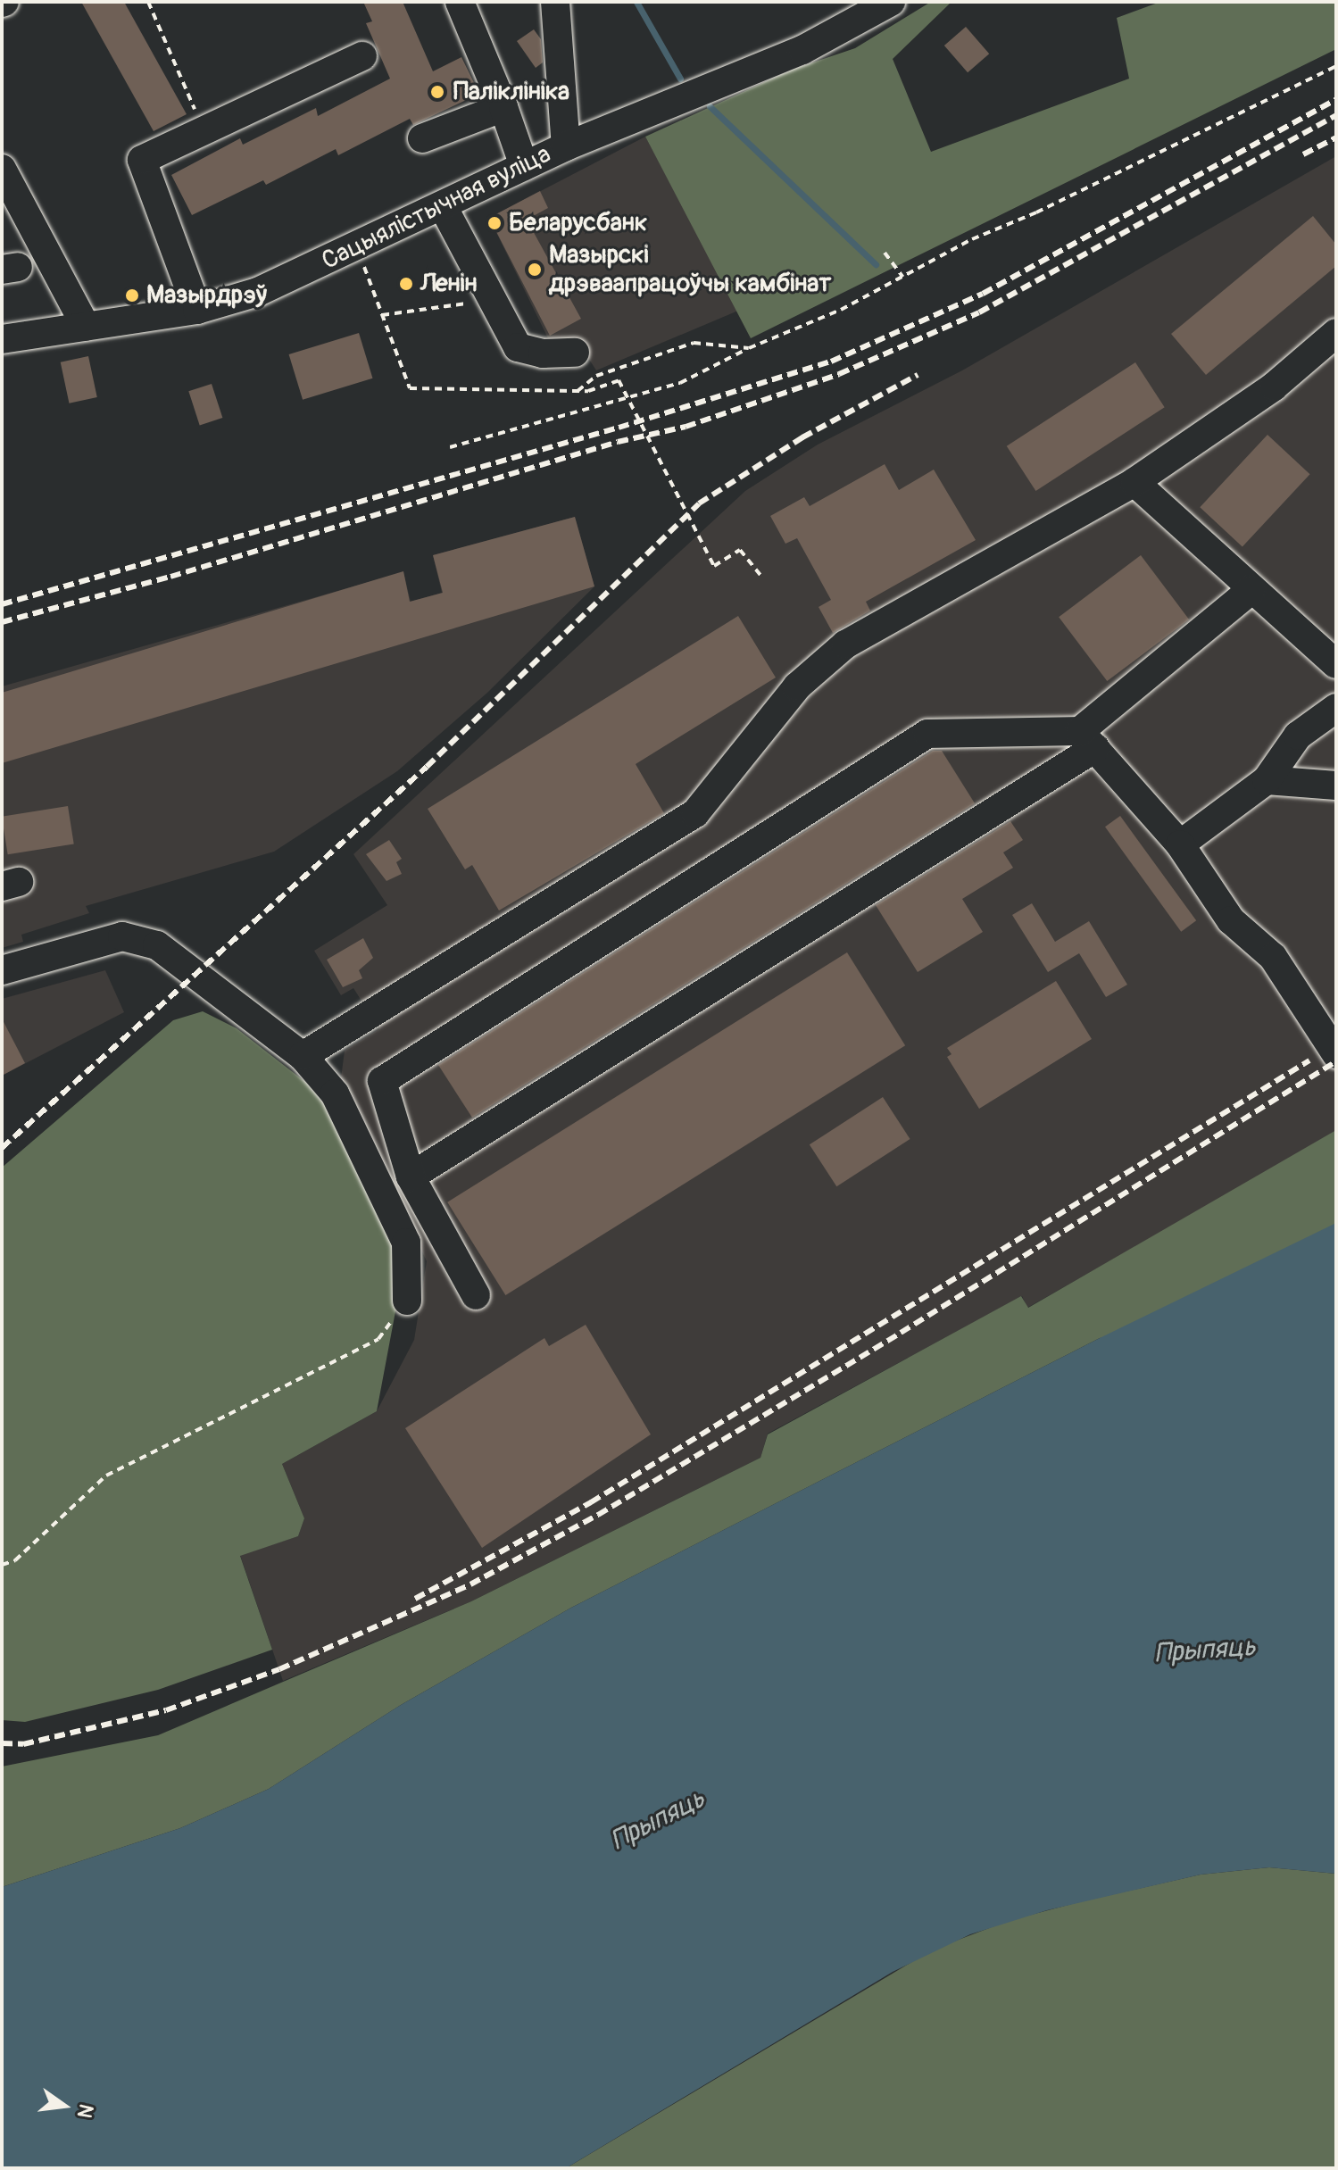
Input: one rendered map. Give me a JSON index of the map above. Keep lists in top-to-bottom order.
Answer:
{
  "streets": {
    "street": ["Сацыялістычная вуліца"]
  },
  "water": ["Прыпяць"],
  "places": [
    "Паліклініка",
    "Беларусбанк",
    "Мазырскі дрэваапрацоўчы камбінат",
    "Ленін",
    "Мазырдрэў"
  ],
  "north": "right"
}
